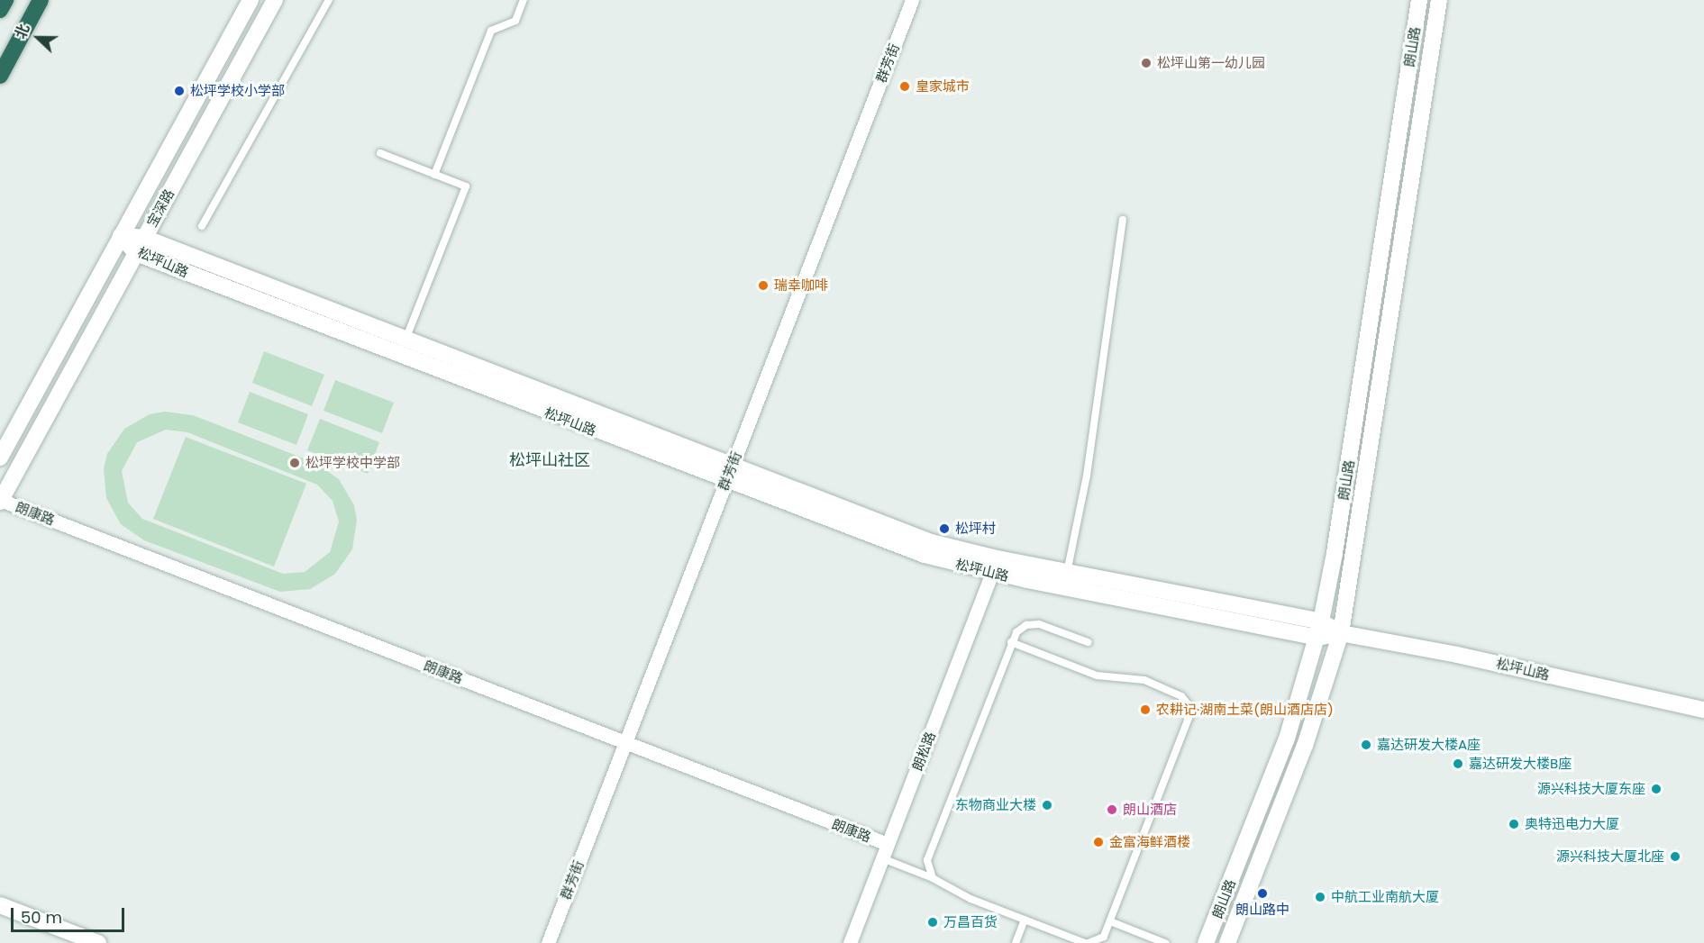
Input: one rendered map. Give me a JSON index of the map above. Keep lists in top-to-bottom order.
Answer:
{
  "streets": {
    "street": [
      "朗山路",
      "群芳街",
      "宝深路",
      "松坪山路",
      "朗康路",
      "朗松路"
    ]
  },
  "crossings": [
    ["朗山路", "松坪山路"],
    ["群芳街", "松坪山路"],
    ["群芳街", "朗康路"],
    ["宝深路", "松坪山路"],
    ["宝深路", "朗康路"],
    ["松坪山路", "朗松路"],
    ["朗康路", "朗松路"]
  ],
  "districts": ["松坪山社区"],
  "places": [
    "松坪山第一幼儿园",
    "皇家城市",
    "松坪学校小学部",
    "瑞幸咖啡",
    "松坪学校中学部",
    "松坪村",
    "农耕记·湖南土菜(朗山酒店店)",
    "嘉达研发大楼A座",
    "嘉达研发大楼B座",
    "源兴科技大厦东座",
    "东物商业大楼",
    "朗山酒店",
    "奥特迅电力大厦",
    "金富海鲜酒楼",
    "源兴科技大厦北座",
    "朗山路中",
    "中航工业南航大厦",
    "万昌百货"
  ],
  "scale_bar": "50 m",
  "north": "left"
}
